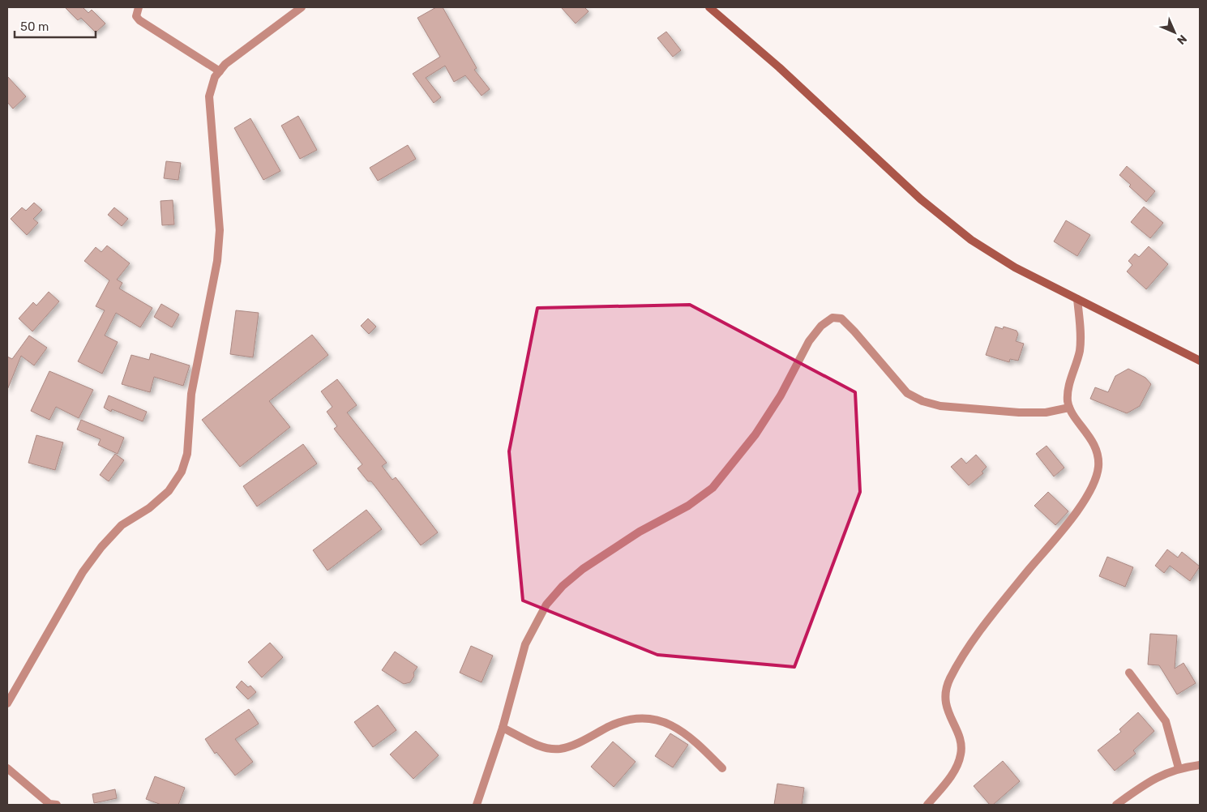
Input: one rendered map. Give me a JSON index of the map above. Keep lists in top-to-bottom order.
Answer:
{
  "scale_bar": "50 m",
  "north": "bottom right"
}
